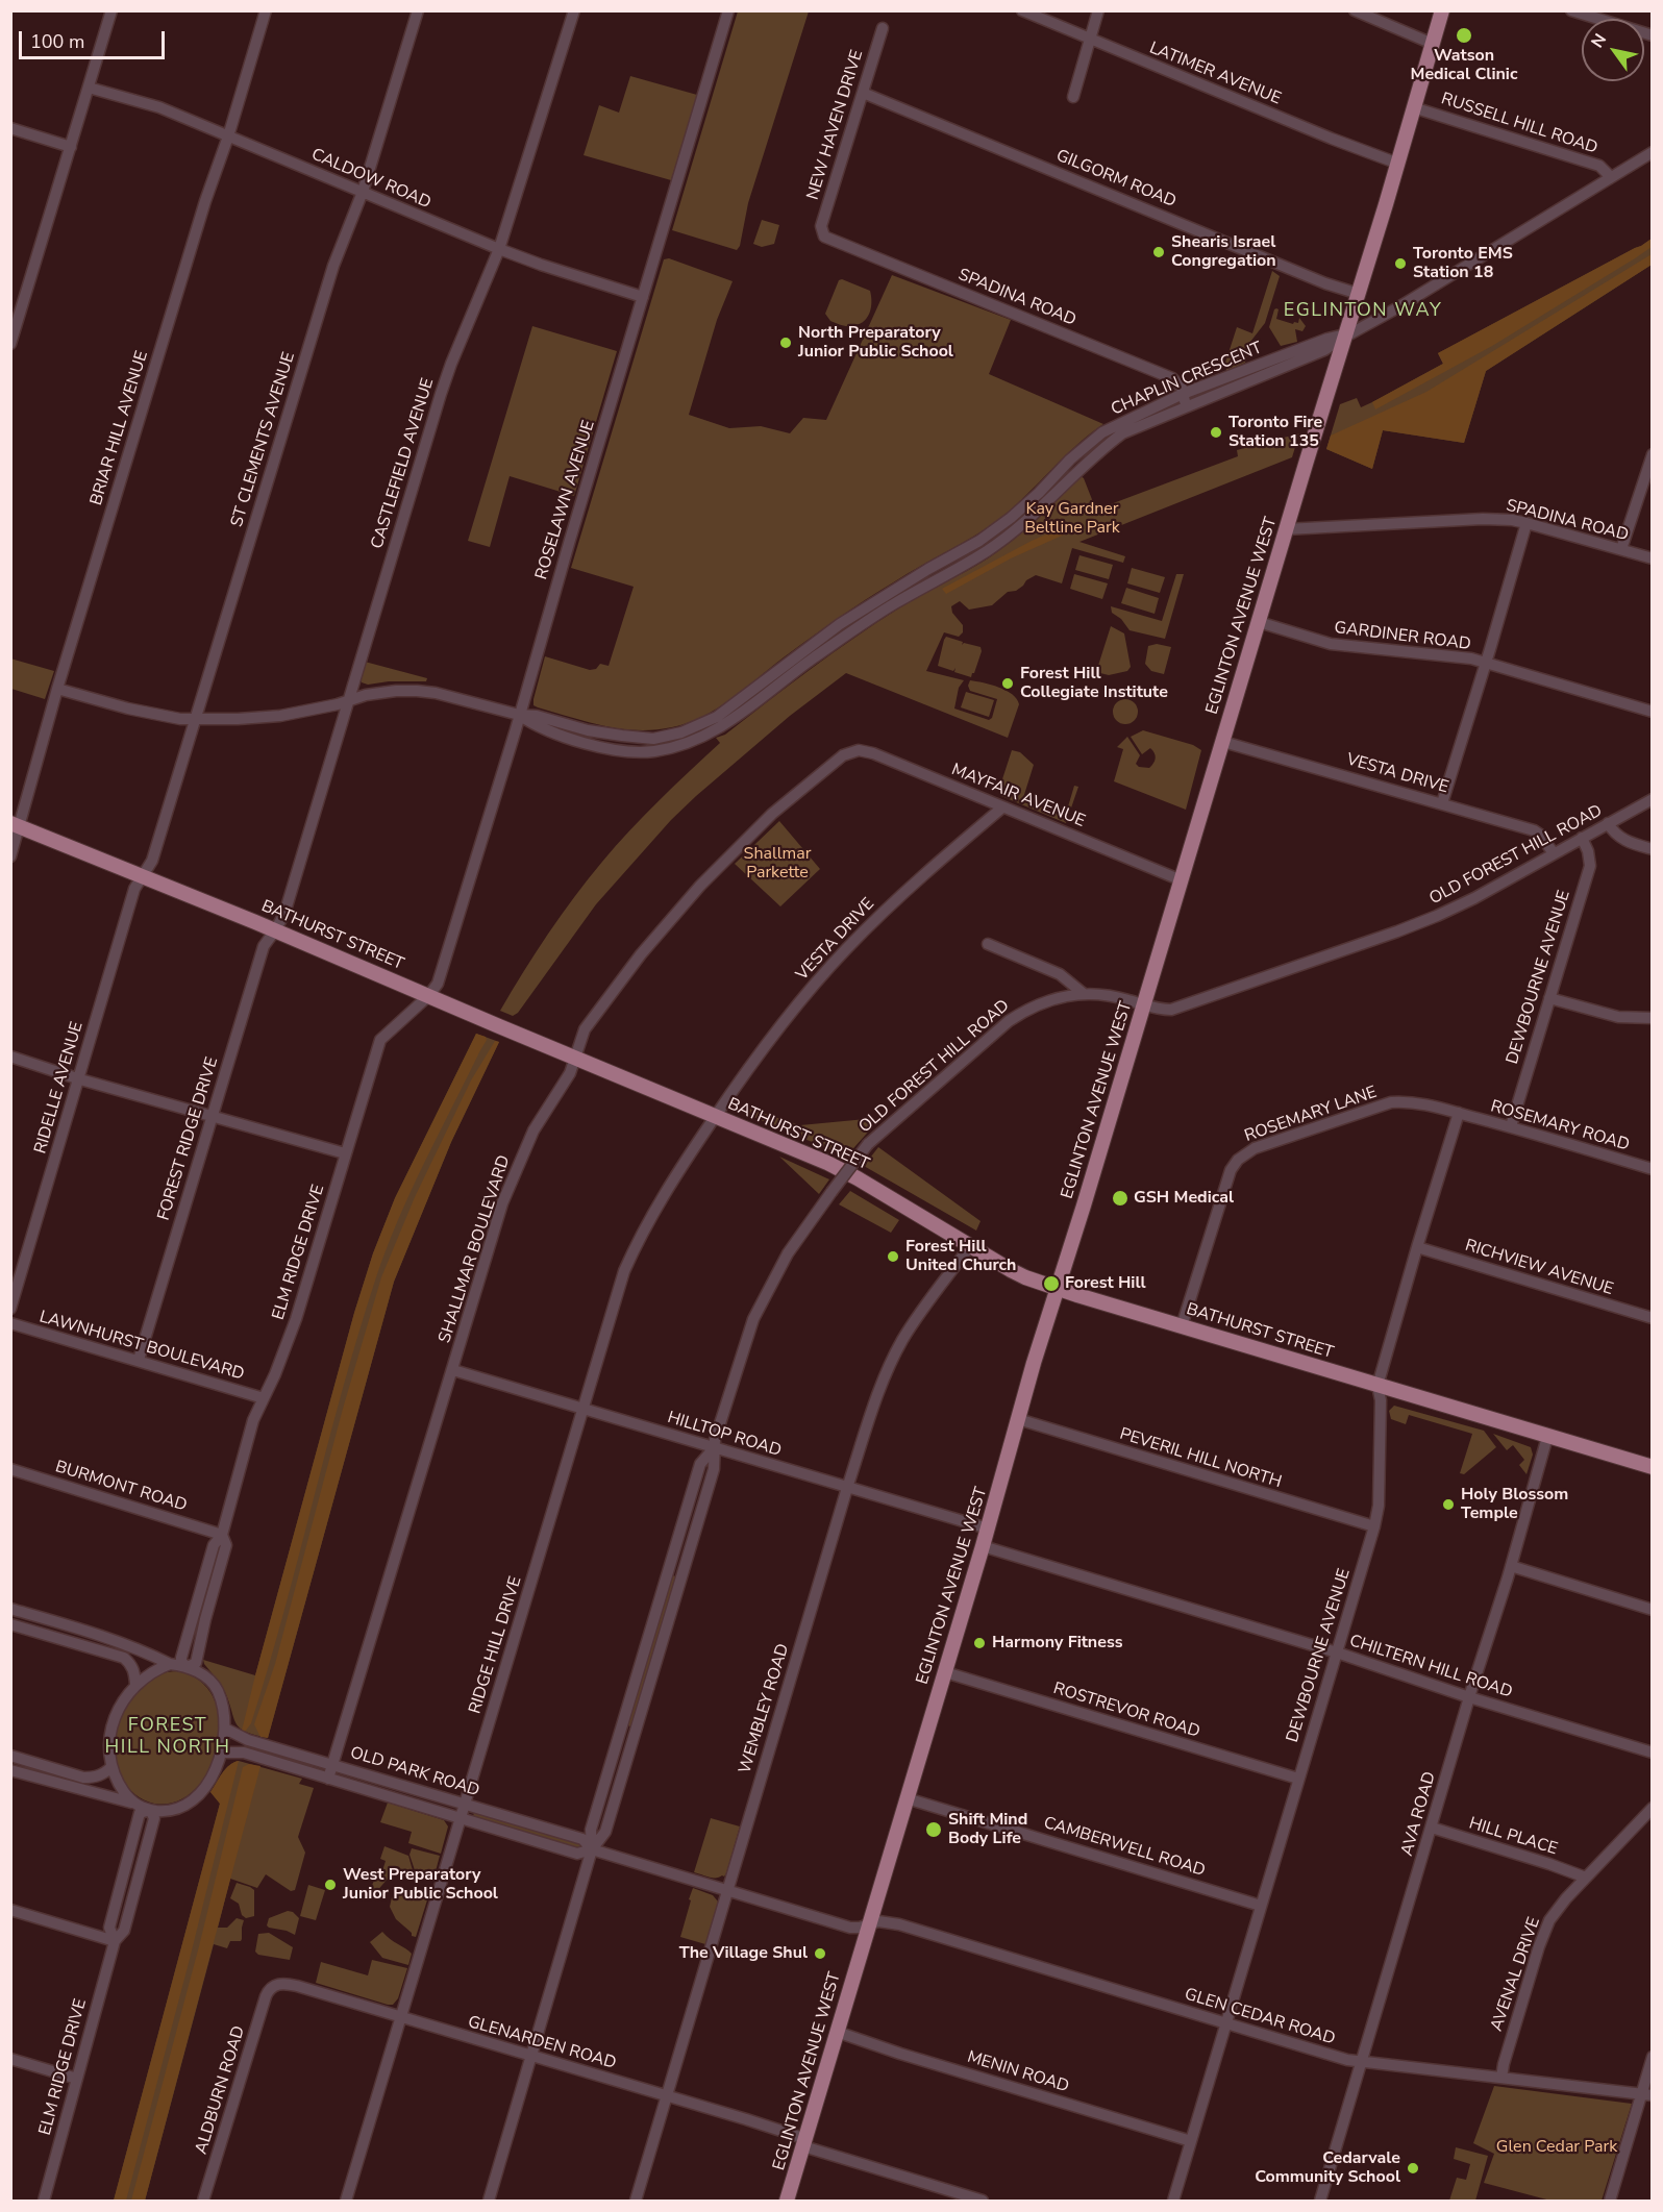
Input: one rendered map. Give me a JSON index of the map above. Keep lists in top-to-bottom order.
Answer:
{
  "streets": {
    "main road": ["EGLINTON AVENUE WEST", "BATHURST STREET"],
    "street": [
      "LATIMER AVENUE",
      "RUSSELL HILL ROAD",
      "NEW HAVEN DRIVE",
      "CALDOW ROAD",
      "GILGORM ROAD",
      "SPADINA ROAD",
      "CHAPLIN CRESCENT",
      "BRIAR HILL AVENUE",
      "ST CLEMENTS AVENUE",
      "CASTLEFIELD AVENUE",
      "ROSELAWN AVENUE",
      "GARDINER ROAD",
      "VESTA DRIVE",
      "MAYFAIR AVENUE",
      "OLD FOREST HILL ROAD",
      "DEWBOURNE AVENUE",
      "RIDELLE AVENUE",
      "ROSEMARY LANE",
      "ROSEMARY ROAD",
      "FOREST RIDGE DRIVE",
      "SHALLMAR BOULEVARD",
      "ELM RIDGE DRIVE",
      "RICHVIEW AVENUE",
      "LAWNHURST BOULEVARD",
      "HILLTOP ROAD",
      "PEVERIL HILL NORTH",
      "BURMONT ROAD",
      "RIDGE HILL DRIVE",
      "CHILTERN HILL ROAD",
      "WEMBLEY ROAD",
      "ROSTREVOR ROAD",
      "OLD PARK ROAD",
      "AVA ROAD",
      "HILL PLACE",
      "CAMBERWELL ROAD",
      "AVENAL DRIVE",
      "GLEN CEDAR ROAD",
      "GLENARDEN ROAD",
      "MENIN ROAD",
      "ALDBURN ROAD"
    ]
  },
  "crossings": [
    ["LATIMER AVENUE", "EGLINTON AVENUE WEST"],
    ["RUSSELL HILL ROAD", "CHAPLIN CRESCENT"],
    ["RUSSELL HILL ROAD", "EGLINTON AVENUE WEST"],
    ["NEW HAVEN DRIVE", "GILGORM ROAD"],
    ["NEW HAVEN DRIVE", "SPADINA ROAD"],
    ["CALDOW ROAD", "BRIAR HILL AVENUE"],
    ["CALDOW ROAD", "ST CLEMENTS AVENUE"],
    ["CALDOW ROAD", "CASTLEFIELD AVENUE"],
    ["CALDOW ROAD", "ROSELAWN AVENUE"],
    ["GILGORM ROAD", "EGLINTON AVENUE WEST"],
    ["SPADINA ROAD", "CHAPLIN CRESCENT"],
    ["SPADINA ROAD", "EGLINTON AVENUE WEST"],
    ["CHAPLIN CRESCENT", "BRIAR HILL AVENUE"],
    ["CHAPLIN CRESCENT", "ST CLEMENTS AVENUE"],
    ["CHAPLIN CRESCENT", "CASTLEFIELD AVENUE"],
    ["CHAPLIN CRESCENT", "ROSELAWN AVENUE"],
    ["CHAPLIN CRESCENT", "EGLINTON AVENUE WEST"],
    ["BRIAR HILL AVENUE", "BATHURST STREET"],
    ["ST CLEMENTS AVENUE", "BATHURST STREET"],
    ["ST CLEMENTS AVENUE", "RIDELLE AVENUE"],
    ["CASTLEFIELD AVENUE", "BATHURST STREET"],
    ["CASTLEFIELD AVENUE", "FOREST RIDGE DRIVE"],
    ["ROSELAWN AVENUE", "BATHURST STREET"],
    ["ROSELAWN AVENUE", "ELM RIDGE DRIVE"],
    ["EGLINTON AVENUE WEST", "GARDINER ROAD"],
    ["EGLINTON AVENUE WEST", "VESTA DRIVE"],
    ["EGLINTON AVENUE WEST", "MAYFAIR AVENUE"],
    ["EGLINTON AVENUE WEST", "OLD FOREST HILL ROAD"],
    ["EGLINTON AVENUE WEST", "BATHURST STREET"],
    ["EGLINTON AVENUE WEST", "HILLTOP ROAD"],
    ["EGLINTON AVENUE WEST", "PEVERIL HILL NORTH"],
    ["EGLINTON AVENUE WEST", "CHILTERN HILL ROAD"],
    ["EGLINTON AVENUE WEST", "ROSTREVOR ROAD"],
    ["EGLINTON AVENUE WEST", "OLD PARK ROAD"],
    ["EGLINTON AVENUE WEST", "CAMBERWELL ROAD"],
    ["EGLINTON AVENUE WEST", "GLEN CEDAR ROAD"],
    ["EGLINTON AVENUE WEST", "GLENARDEN ROAD"],
    ["EGLINTON AVENUE WEST", "MENIN ROAD"],
    ["VESTA DRIVE", "MAYFAIR AVENUE"],
    ["VESTA DRIVE", "OLD FOREST HILL ROAD"],
    ["VESTA DRIVE", "BATHURST STREET"],
    ["VESTA DRIVE", "RIDGE HILL DRIVE"],
    ["MAYFAIR AVENUE", "SHALLMAR BOULEVARD"],
    ["OLD FOREST HILL ROAD", "DEWBOURNE AVENUE"],
    ["OLD FOREST HILL ROAD", "HILLTOP ROAD"],
    ["OLD FOREST HILL ROAD", "OLD PARK ROAD"],
    ["OLD FOREST HILL ROAD", "GLENARDEN ROAD"],
    ["BATHURST STREET", "DEWBOURNE AVENUE"],
    ["BATHURST STREET", "RIDELLE AVENUE"],
    ["BATHURST STREET", "ROSEMARY LANE"],
    ["BATHURST STREET", "FOREST RIDGE DRIVE"],
    ["BATHURST STREET", "SHALLMAR BOULEVARD"],
    ["BATHURST STREET", "ELM RIDGE DRIVE"],
    ["BATHURST STREET", "RIDGE HILL DRIVE"],
    ["BATHURST STREET", "WEMBLEY ROAD"],
    ["BATHURST STREET", "AVA ROAD"],
    ["DEWBOURNE AVENUE", "ROSEMARY LANE"],
    ["DEWBOURNE AVENUE", "ROSEMARY ROAD"],
    ["DEWBOURNE AVENUE", "RICHVIEW AVENUE"],
    ["DEWBOURNE AVENUE", "PEVERIL HILL NORTH"],
    ["DEWBOURNE AVENUE", "CHILTERN HILL ROAD"],
    ["DEWBOURNE AVENUE", "ROSTREVOR ROAD"],
    ["DEWBOURNE AVENUE", "CAMBERWELL ROAD"],
    ["DEWBOURNE AVENUE", "GLEN CEDAR ROAD"],
    ["DEWBOURNE AVENUE", "MENIN ROAD"],
    ["ROSEMARY LANE", "ROSEMARY ROAD"],
    ["FOREST RIDGE DRIVE", "LAWNHURST BOULEVARD"],
    ["SHALLMAR BOULEVARD", "HILLTOP ROAD"],
    ["SHALLMAR BOULEVARD", "OLD PARK ROAD"],
    ["ELM RIDGE DRIVE", "LAWNHURST BOULEVARD"],
    ["ELM RIDGE DRIVE", "BURMONT ROAD"],
    ["ELM RIDGE DRIVE", "OLD PARK ROAD"],
    ["HILLTOP ROAD", "RIDGE HILL DRIVE"],
    ["HILLTOP ROAD", "WEMBLEY ROAD"],
    ["RIDGE HILL DRIVE", "OLD PARK ROAD"],
    ["RIDGE HILL DRIVE", "GLENARDEN ROAD"],
    ["CHILTERN HILL ROAD", "AVA ROAD"],
    ["WEMBLEY ROAD", "OLD PARK ROAD"],
    ["WEMBLEY ROAD", "GLENARDEN ROAD"],
    ["OLD PARK ROAD", "GLEN CEDAR ROAD"],
    ["AVA ROAD", "HILL PLACE"],
    ["AVA ROAD", "GLEN CEDAR ROAD"],
    ["HILL PLACE", "AVENAL DRIVE"],
    ["AVENAL DRIVE", "GLEN CEDAR ROAD"],
    ["GLENARDEN ROAD", "ALDBURN ROAD"]
  ],
  "districts": ["EGLINTON WAY", "FOREST HILL NORTH"],
  "parks": ["Kay Gardner Beltline Park", "Shallmar Parkette", "Glen Cedar Park"],
  "places": [
    "Watson Medical Clinic",
    "Shearis Israel Congregation",
    "Toronto EMS Station 18",
    "North Preparatory Junior Public School",
    "Toronto Fire Station 135",
    "Forest Hill Collegiate Institute",
    "GSH Medical",
    "Forest Hill United Church",
    "Forest Hill",
    "Holy Blossom Temple",
    "Harmony Fitness",
    "Shift Mind Body Life",
    "West Preparatory Junior Public School",
    "The Village Shul",
    "Cedarvale Community School"
  ],
  "scale_bar": "100 m",
  "north": "top left"
}
